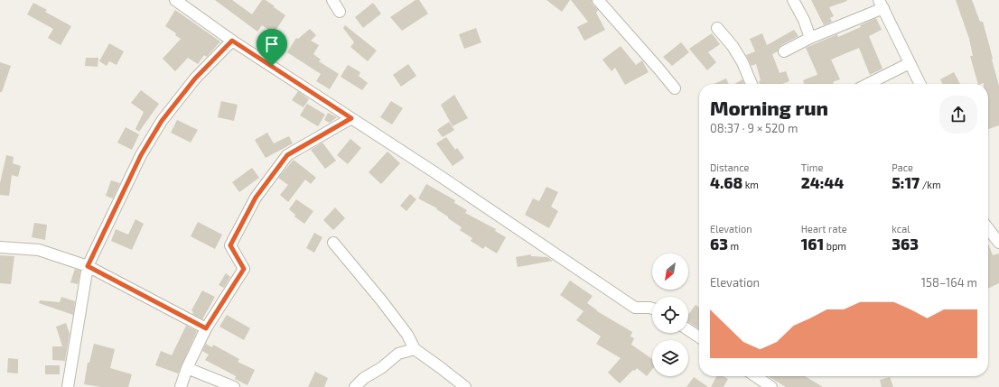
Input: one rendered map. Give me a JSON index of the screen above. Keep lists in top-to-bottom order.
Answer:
{
  "north": "bottom left",
  "page": {
    "heading": ["Morning run", "08:37 · 9 × 520 m"],
    "stats": [
      ["Distance", "4.68 km"],
      ["Time", "24:44"],
      ["Pace", "5:17 /km"],
      ["Elevation", "63 m"],
      ["Heart rate", "161 bpm"],
      ["kcal", "363"]
    ],
    "chart": ["Elevation", "158–164 m"]
  }
}
